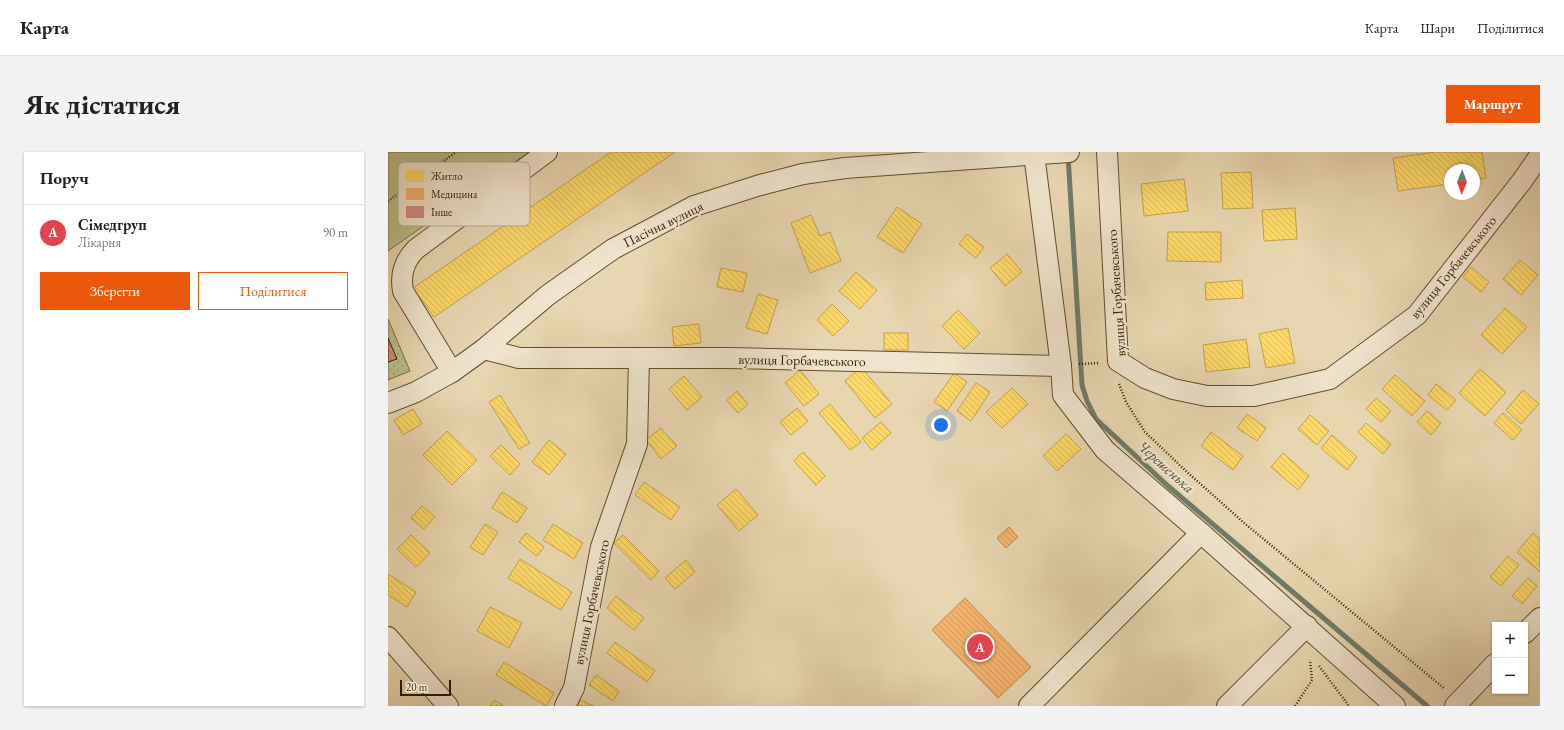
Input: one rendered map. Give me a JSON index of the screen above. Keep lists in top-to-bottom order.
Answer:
{
  "streets": {
    "street": ["Пасічна вулиця", "вулиця Горбачевського"]
  },
  "crossings": [
    ["Пасічна вулиця", "вулиця Горбачевського"]
  ],
  "water": ["Черешенька"],
  "legend": ["Житло", "Медицина", "Інше"],
  "scale_bar": "20 m",
  "north": "bottom",
  "page": {
    "header": "Карта",
    "nav": ["Карта", "Шари", "Поділитися"],
    "buttons": [
      "Маршрут",
      ["Зберегти", "Поділитися"]
    ],
    "title": "Як дістатися",
    "heading": "Поруч",
    "list": [
      {
        "mark": "A",
        "name": "Сімедгруп",
        "note": "Лікарня",
        "value": "90 m"
      }
    ],
    "map_buttons": ["+", "−"],
    "pins": "A",
    "scale": "20 m"
  }
}
